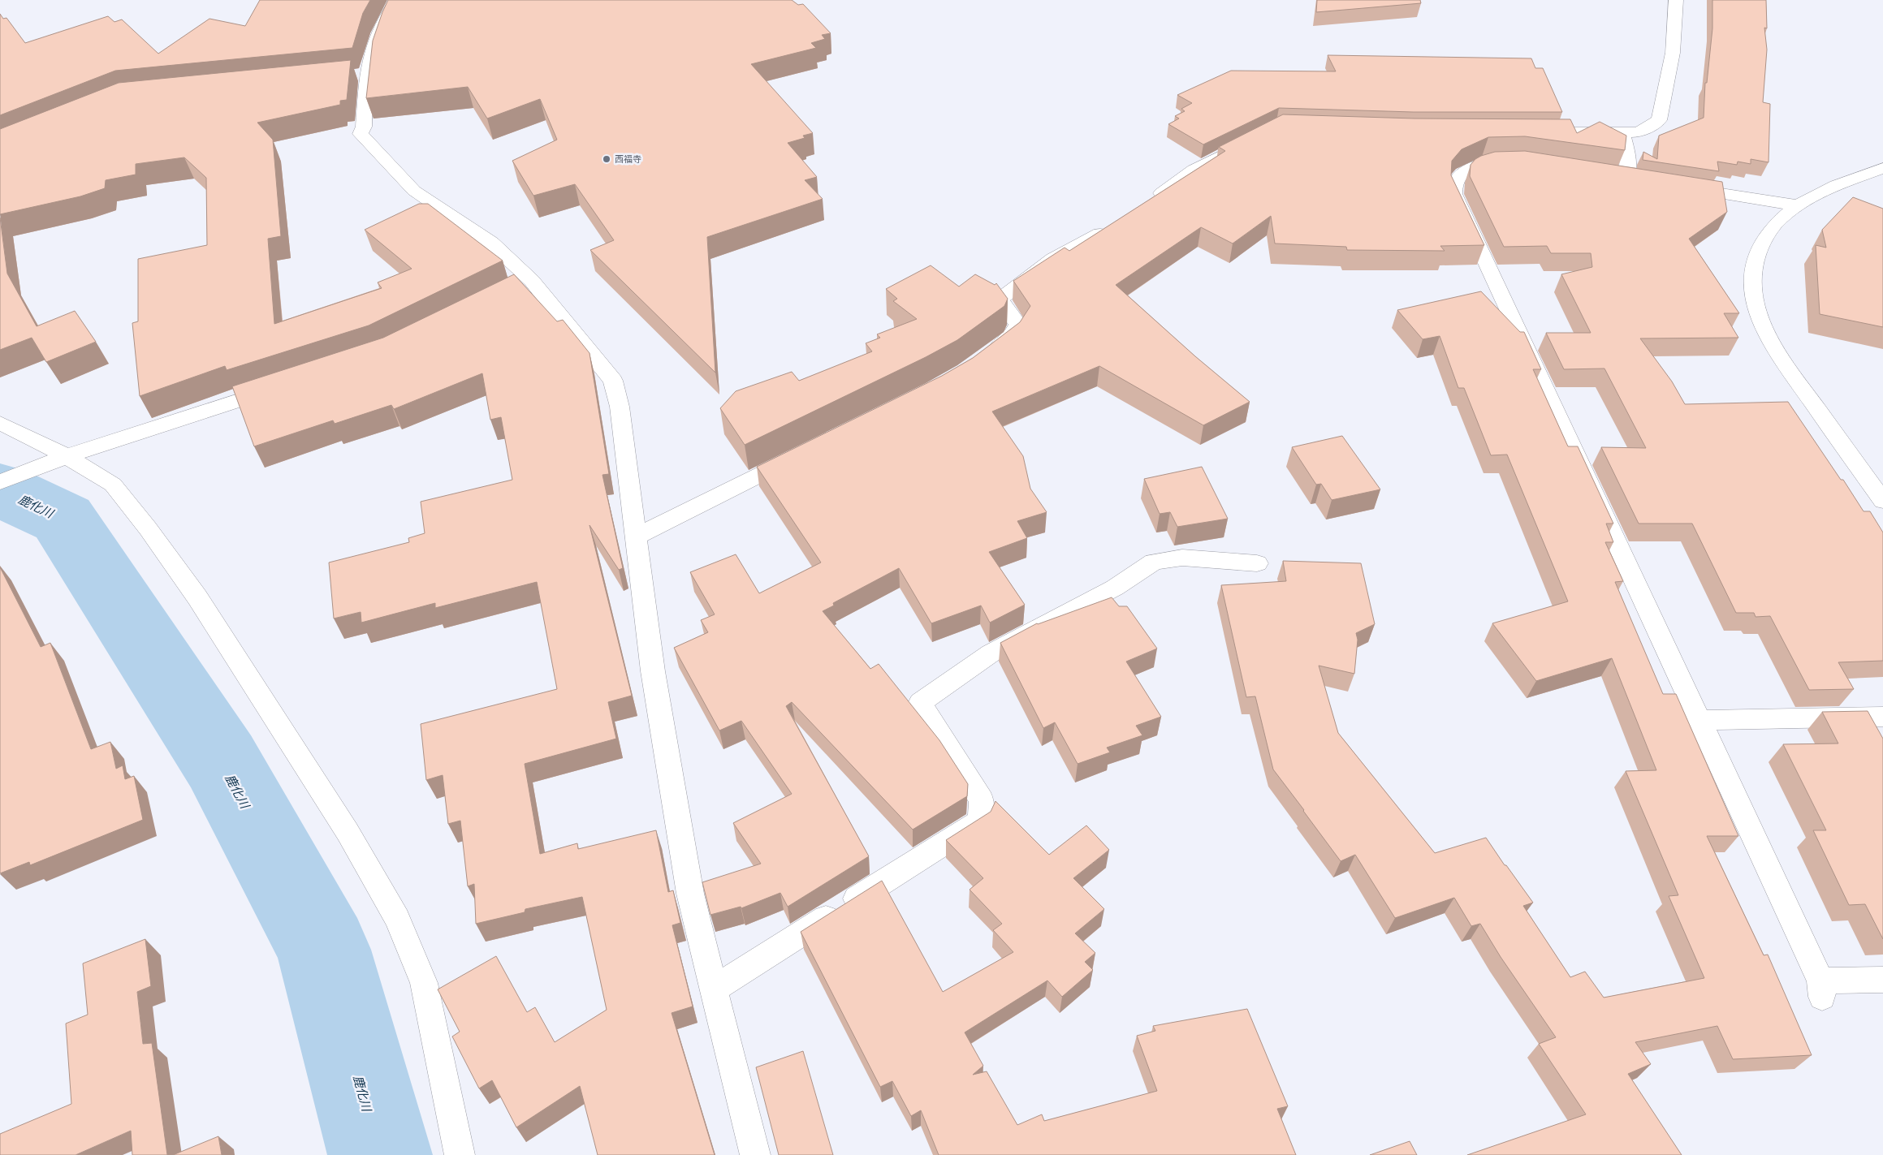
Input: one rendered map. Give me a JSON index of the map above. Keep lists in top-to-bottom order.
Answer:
{
  "water": ["鹿化川"],
  "places": ["西福寺"]
}
